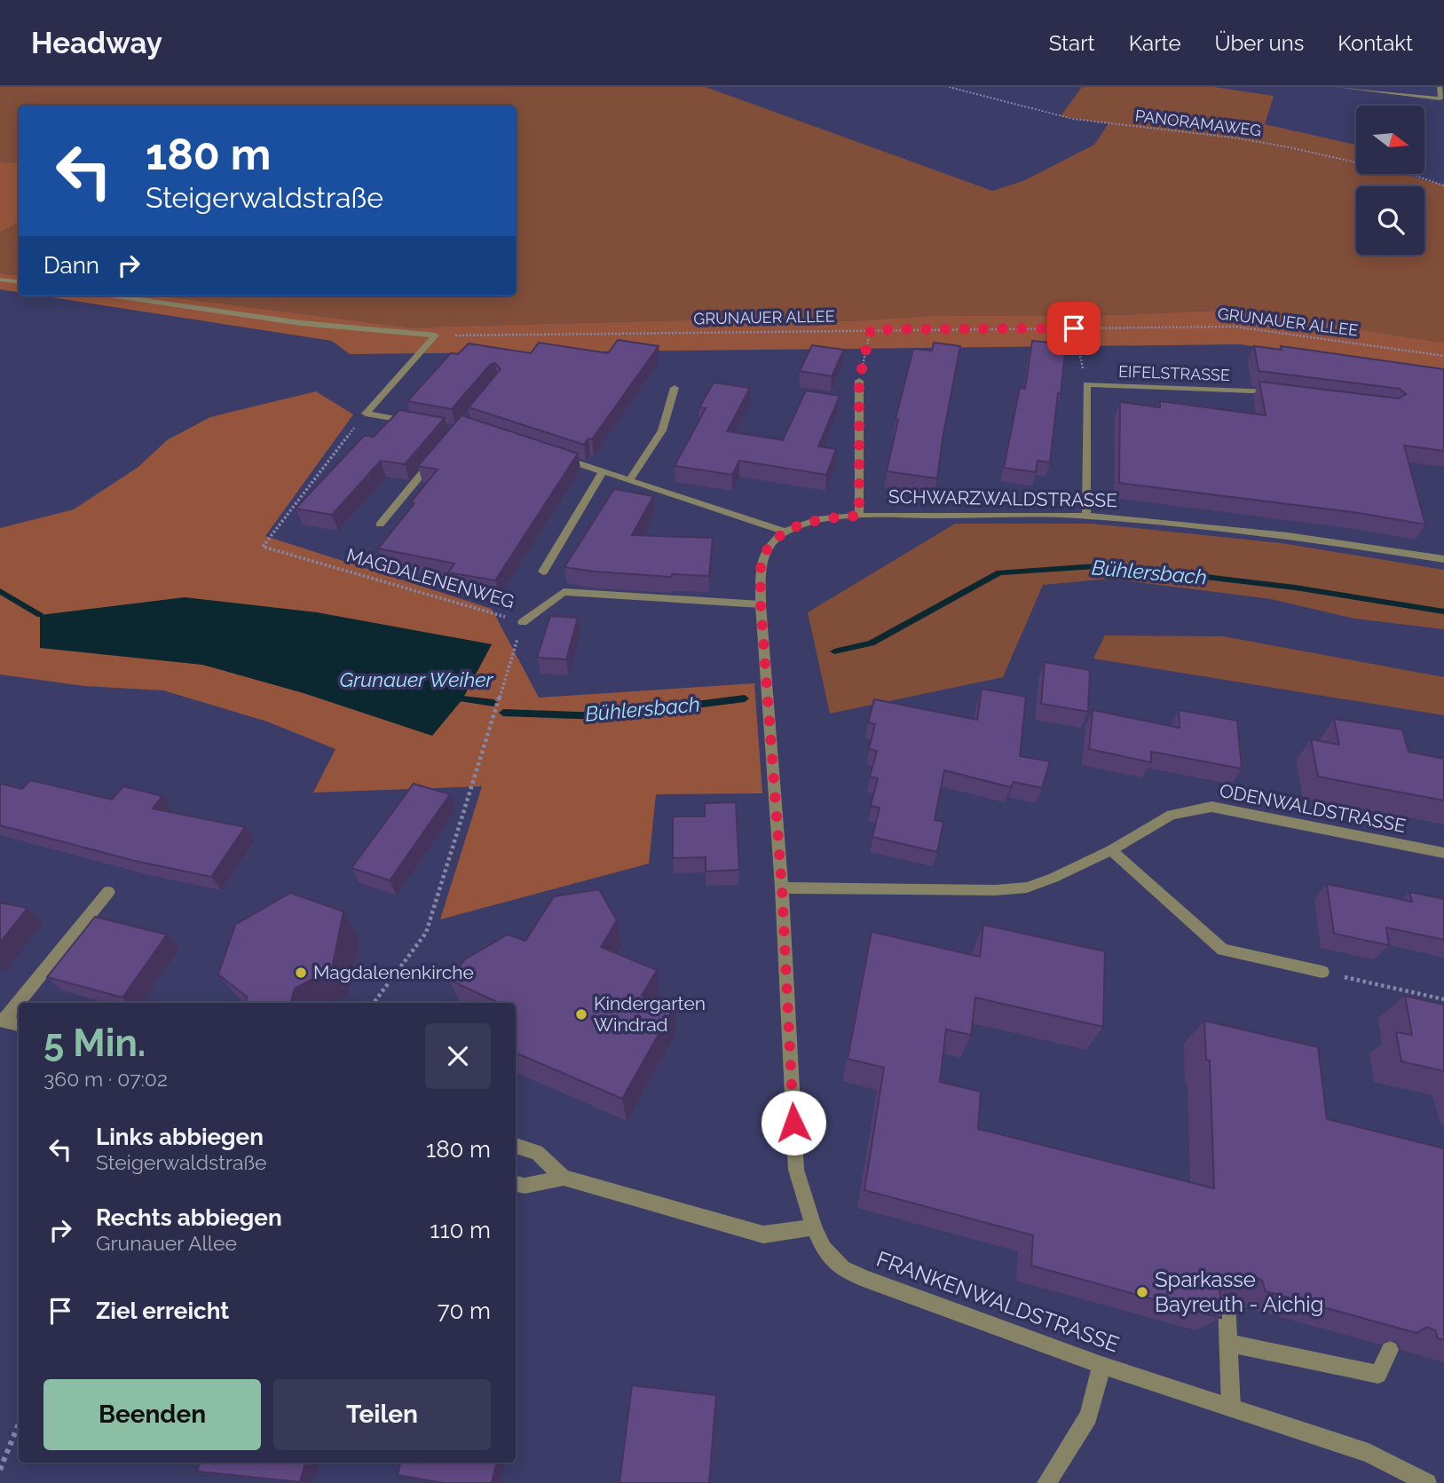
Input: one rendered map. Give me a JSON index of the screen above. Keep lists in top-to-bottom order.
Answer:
{
  "streets": {
    "street": [
      "EIFELSTRASSE",
      "SCHWARZWALDSTRASSE",
      "ODENWALDSTRASSE",
      "FRANKENWALDSTRASSE"
    ],
    "path": ["PANORAMAWEG", "GRUNAUER ALLEE", "MAGDALENENWEG"]
  },
  "crossings": [
    ["SCHWARZWALDSTRASSE", "ODENWALDSTRASSE"],
    ["SCHWARZWALDSTRASSE", "FRANKENWALDSTRASSE"]
  ],
  "water": ["Bühlersbach", "Grunauer Weiher"],
  "places": ["Magdalenenkirche", "Kindergarten Windrad", "Sparkasse Bayreuth - Aichig"],
  "north": "right",
  "page": {
    "header": "Headway",
    "nav": [
      "Start",
      "Karte",
      "Über uns",
      "Kontakt"
    ],
    "turn": ["180 m", "Steigerwaldstraße"],
    "then": "Dann",
    "heading": ["5 Min.", "360 m · 07:02"],
    "list": [
      {
        "name": "Links abbiegen",
        "note": "Steigerwaldstraße",
        "value": "180 m"
      },
      {
        "name": "Rechts abbiegen",
        "note": "Grunauer Allee",
        "value": "110 m"
      },
      {
        "name": "Ziel erreicht",
        "value": "70 m"
      }
    ],
    "buttons": ["Beenden", "Teilen"]
  }
}
